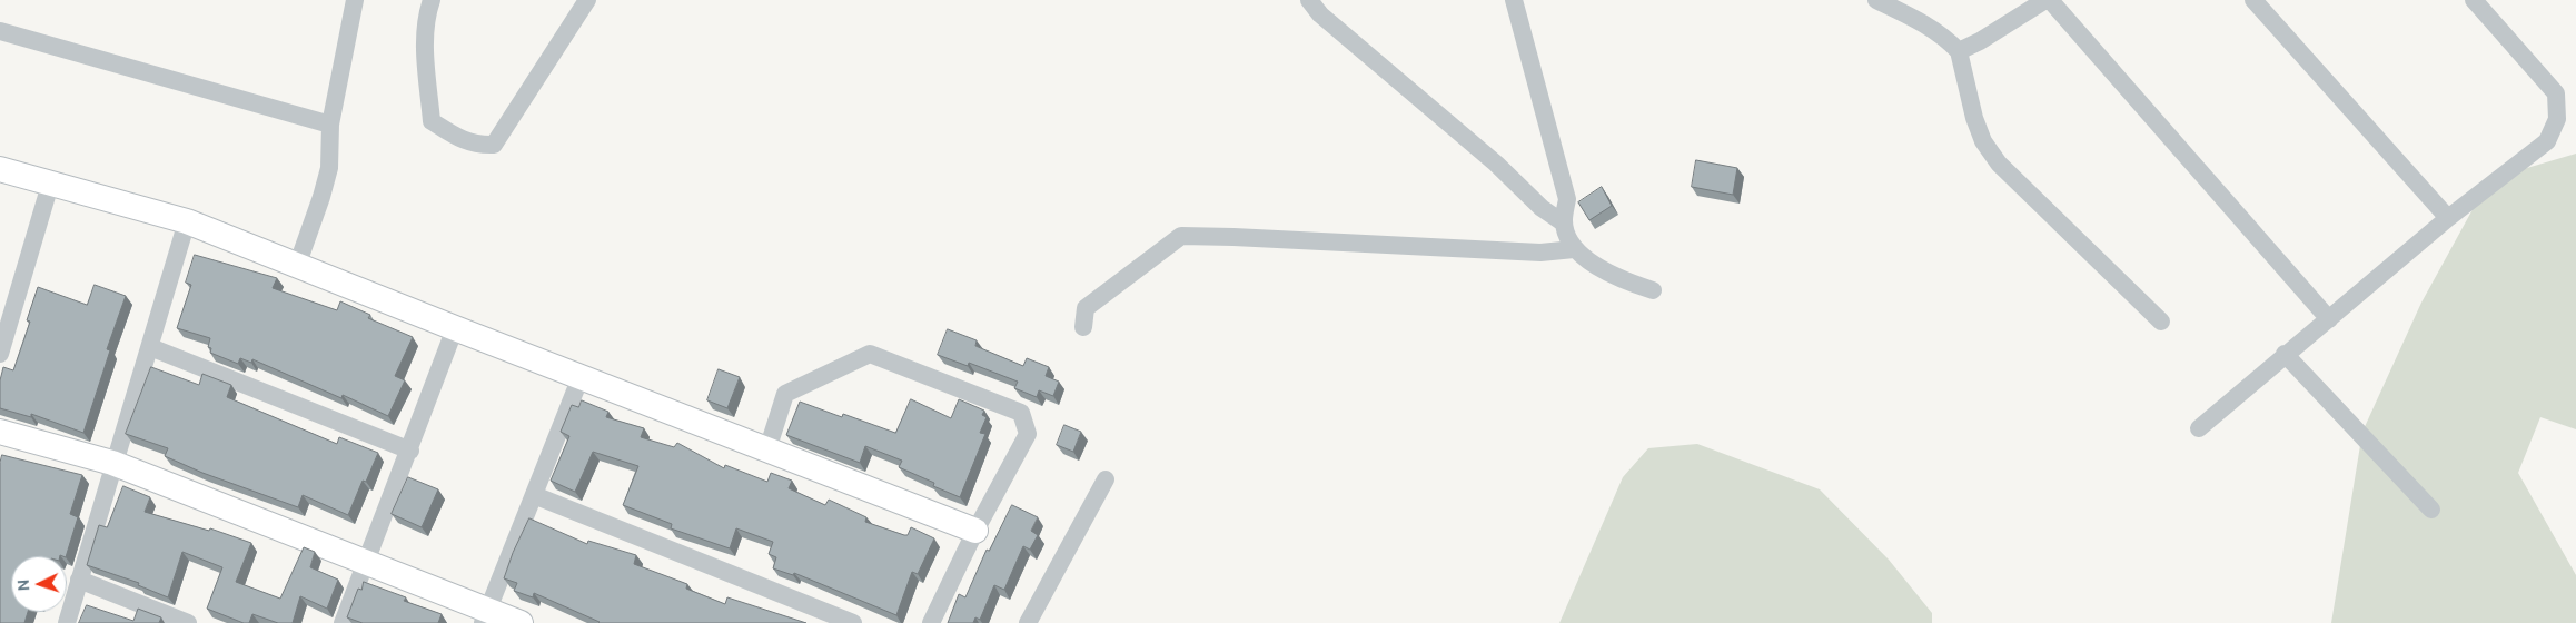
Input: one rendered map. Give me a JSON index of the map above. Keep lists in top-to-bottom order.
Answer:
{
  "north": "left"
}
